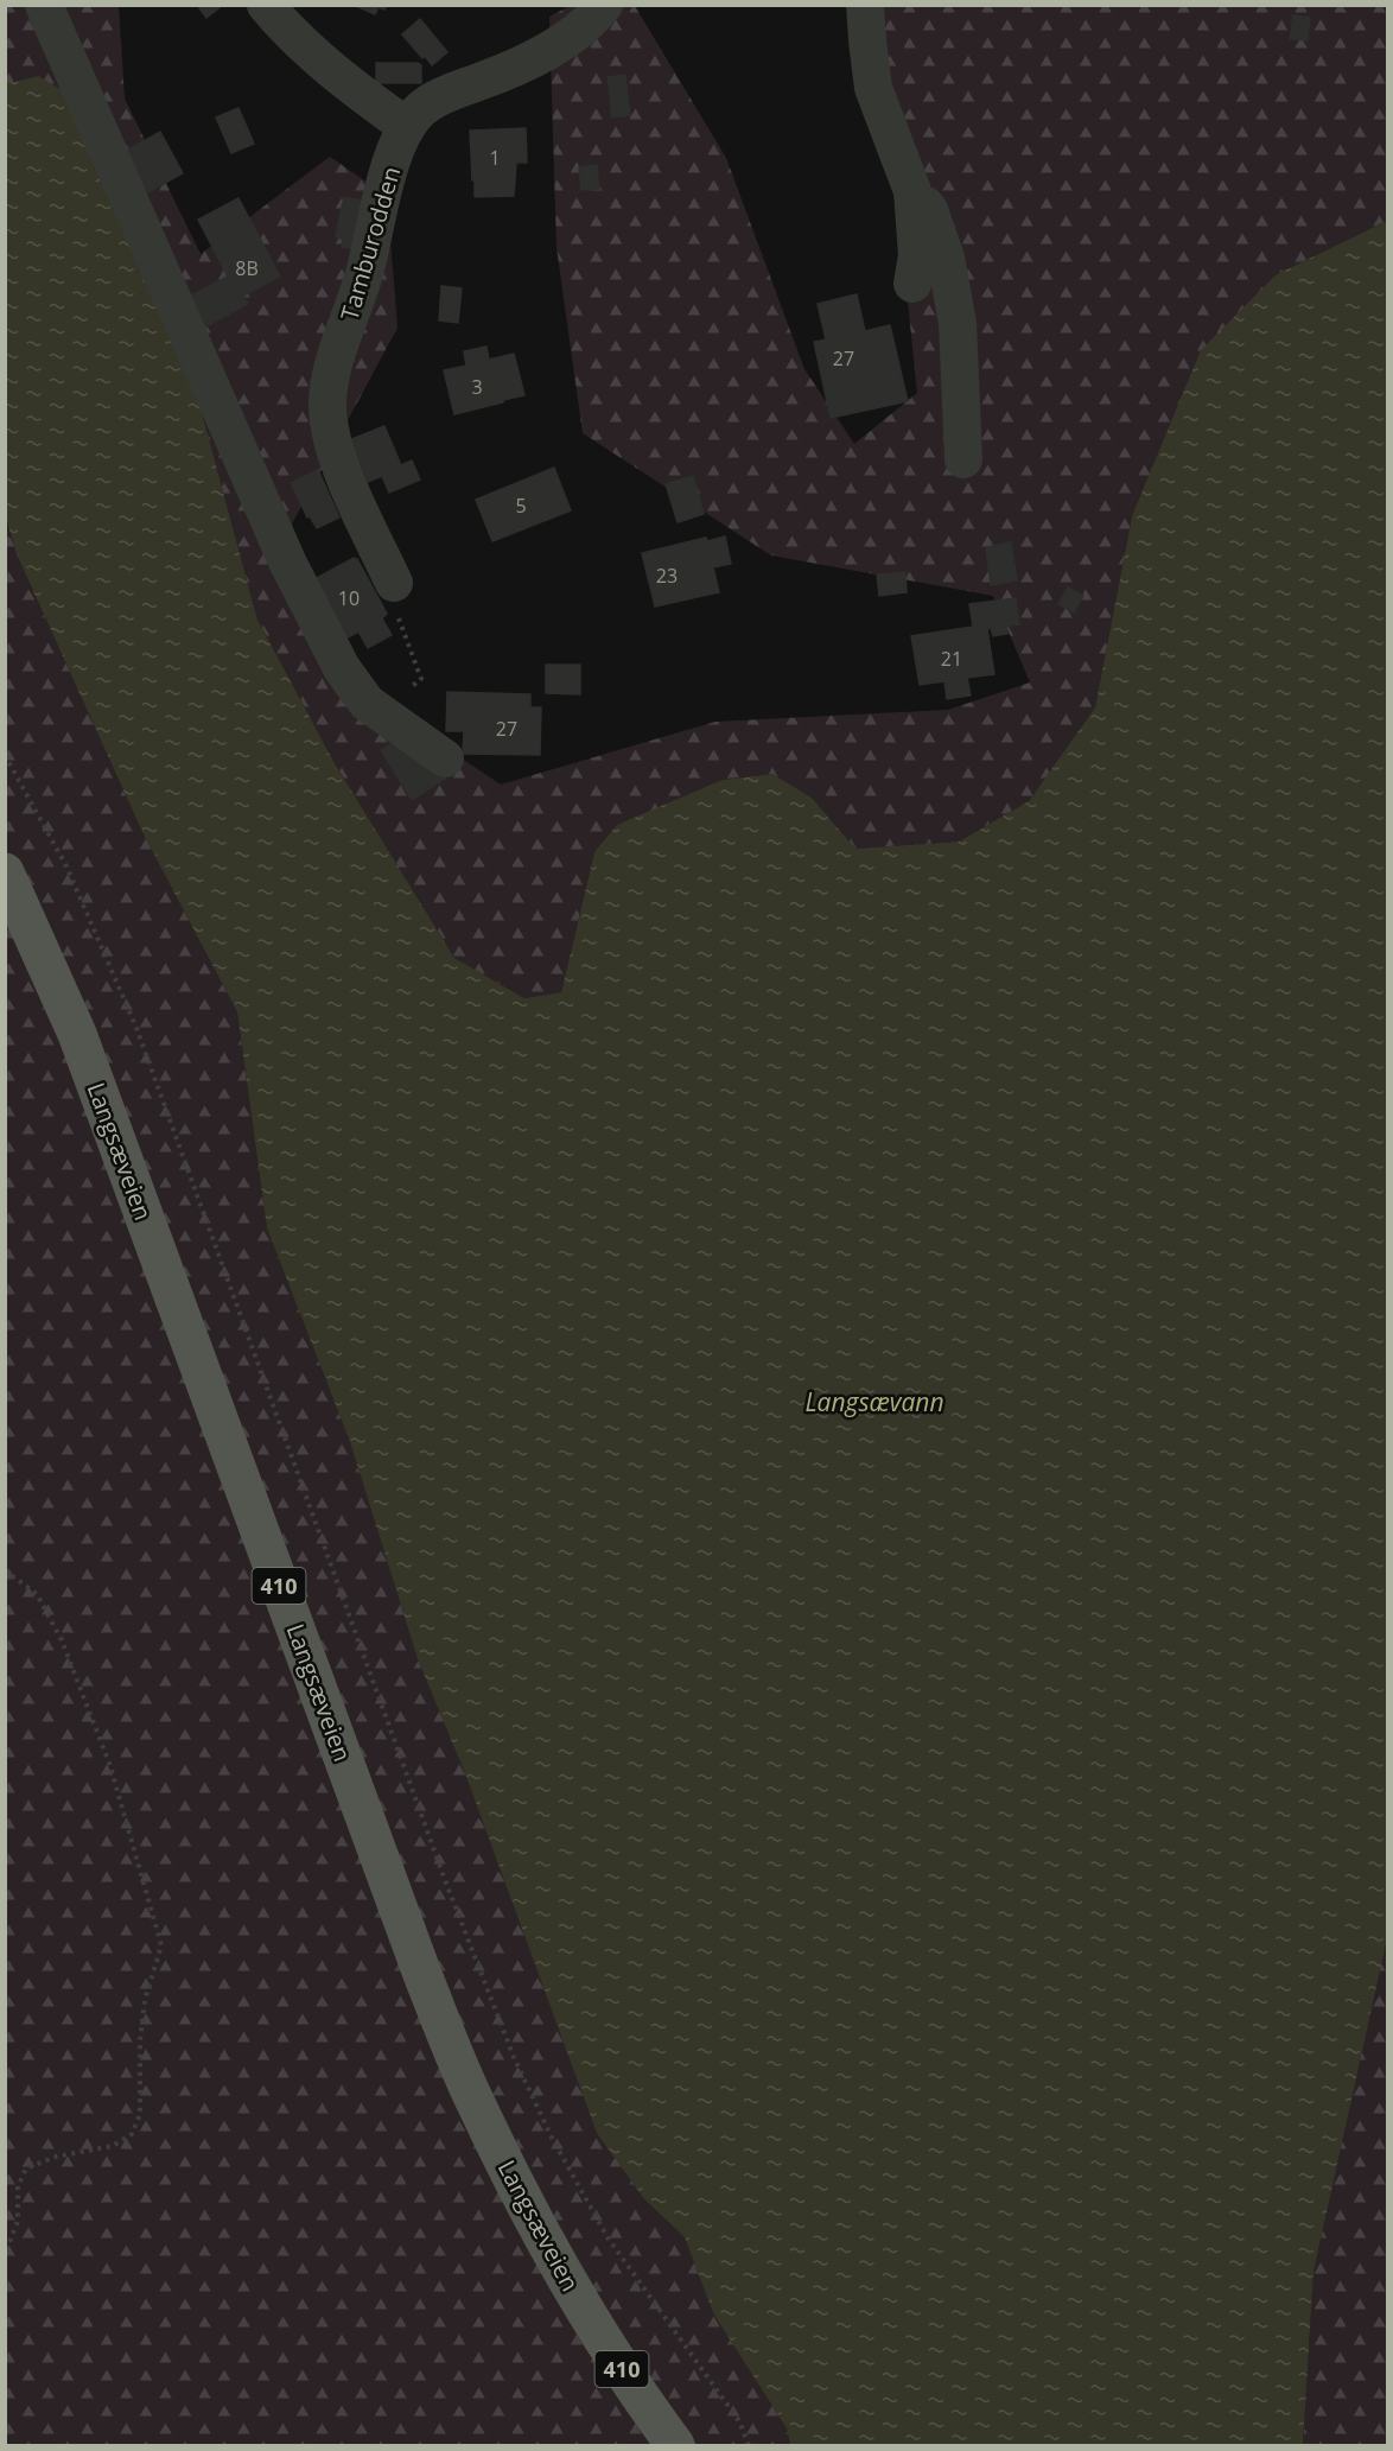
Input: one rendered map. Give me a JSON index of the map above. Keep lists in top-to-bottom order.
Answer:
{
  "streets": {
    "main road": ["Langsæveien", "410"],
    "street": ["Tamburodden"]
  },
  "water": ["Langsævann"],
  "house_numbers": [
    "1",
    "8B",
    "27",
    "3",
    "5",
    "23",
    "10",
    "21",
    "27"
  ]
}
